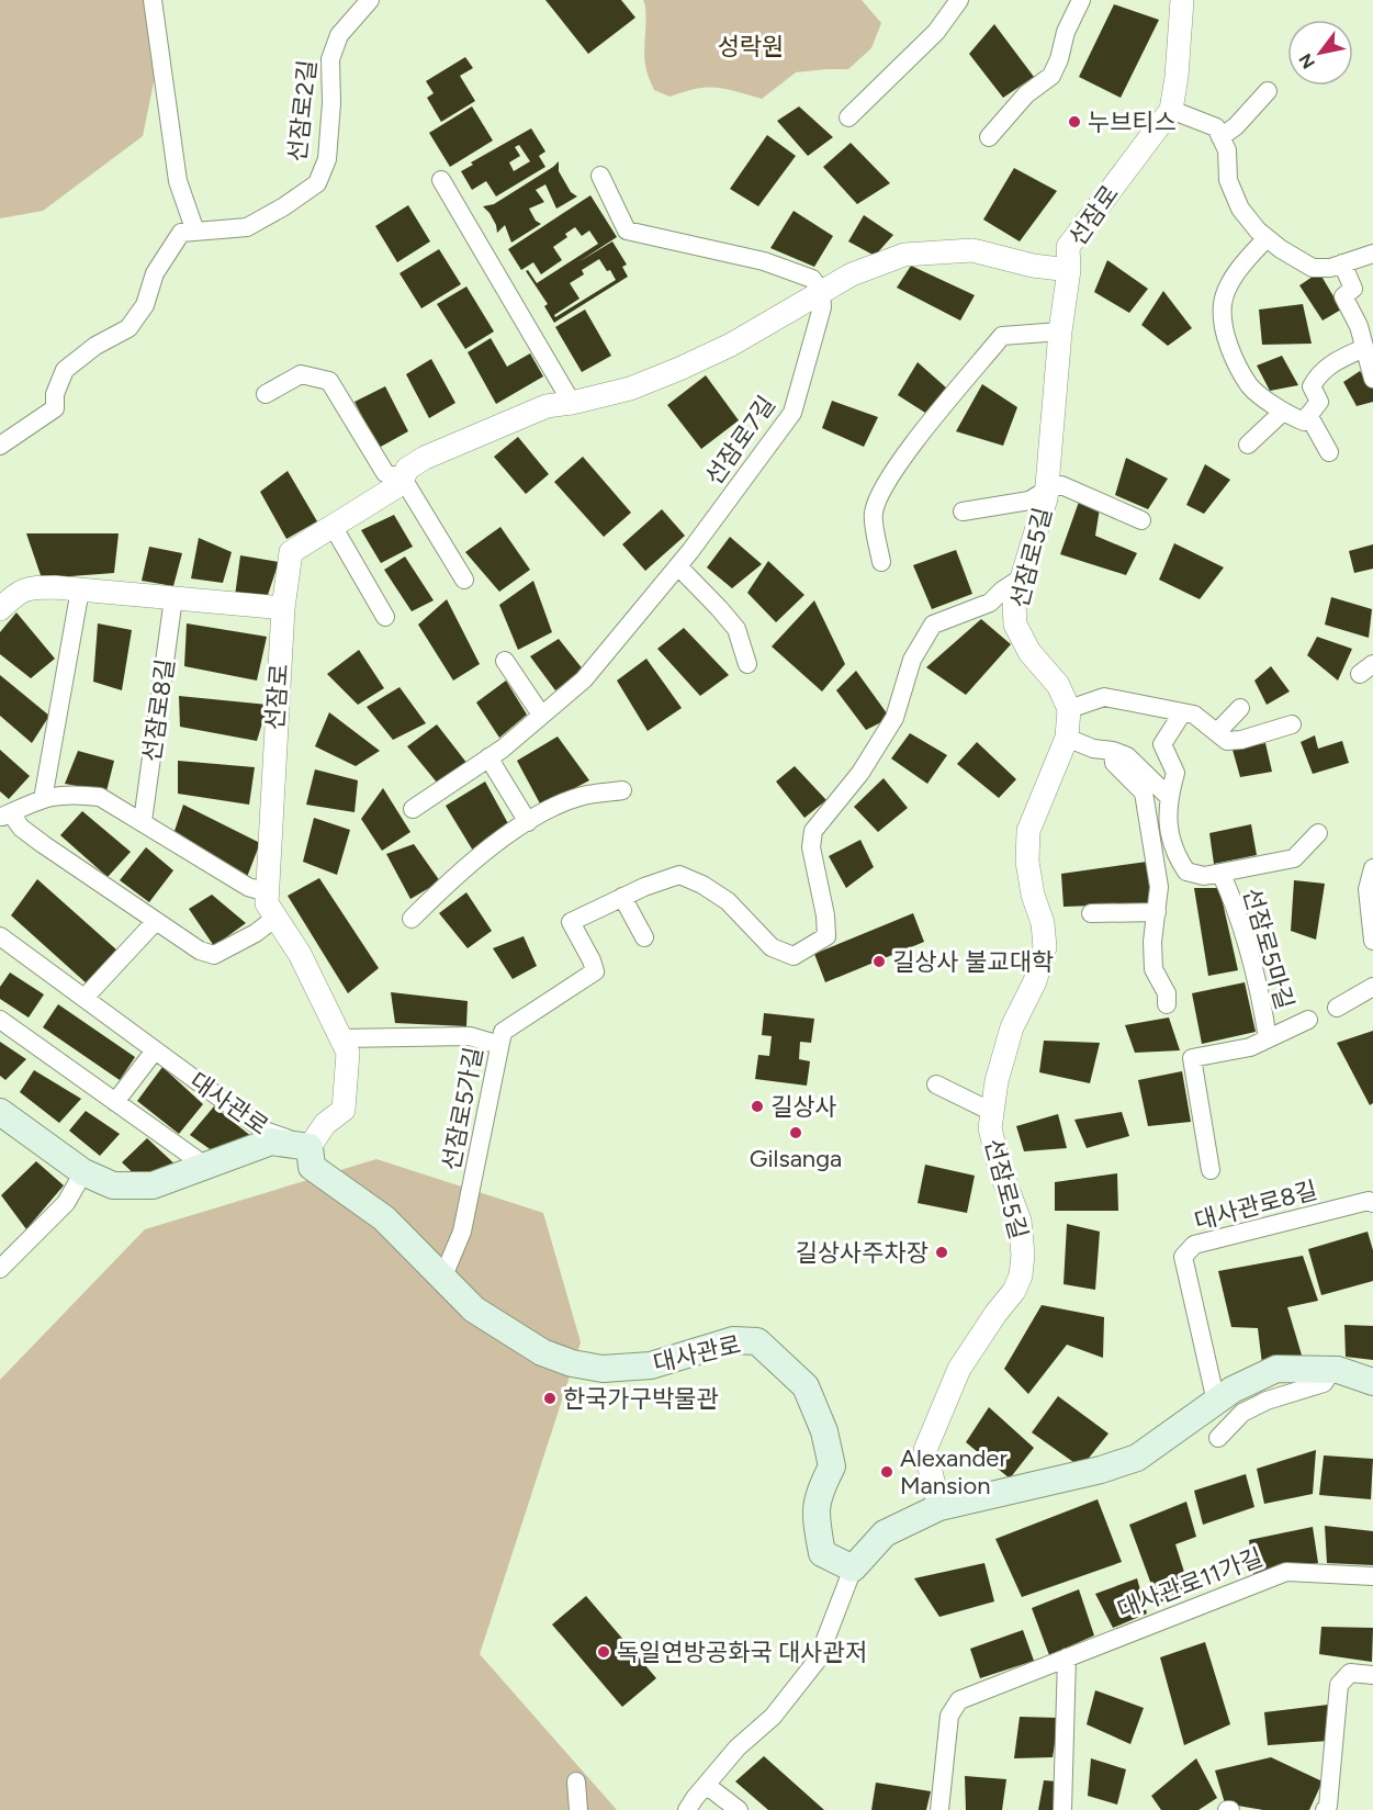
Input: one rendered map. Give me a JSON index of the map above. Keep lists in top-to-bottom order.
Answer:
{
  "streets": {
    "main road": ["대사관로"],
    "street": [
      "선잠로2길",
      "선잠로",
      "선잠로7길",
      "선잠로5길",
      "선잠로8길",
      "선잠로5마길",
      "선잠로5가길",
      "대사관로8길",
      "대사관로11가길"
    ]
  },
  "crossings": [
    ["선잠로", "선잠로7길"],
    ["선잠로", "선잠로5길"],
    ["선잠로", "대사관로"],
    ["선잠로5길", "선잠로5가길"],
    ["대사관로", "선잠로5가길"]
  ],
  "parks": ["성락원"],
  "places": [
    "누브티스",
    "길상사 불교대학",
    "길상사",
    "Gilsanga",
    "길상사주차장",
    "한국가구박물관",
    "Alexander Mansion",
    "독일연방공화국 대사관저"
  ],
  "north": "bottom left"
}
